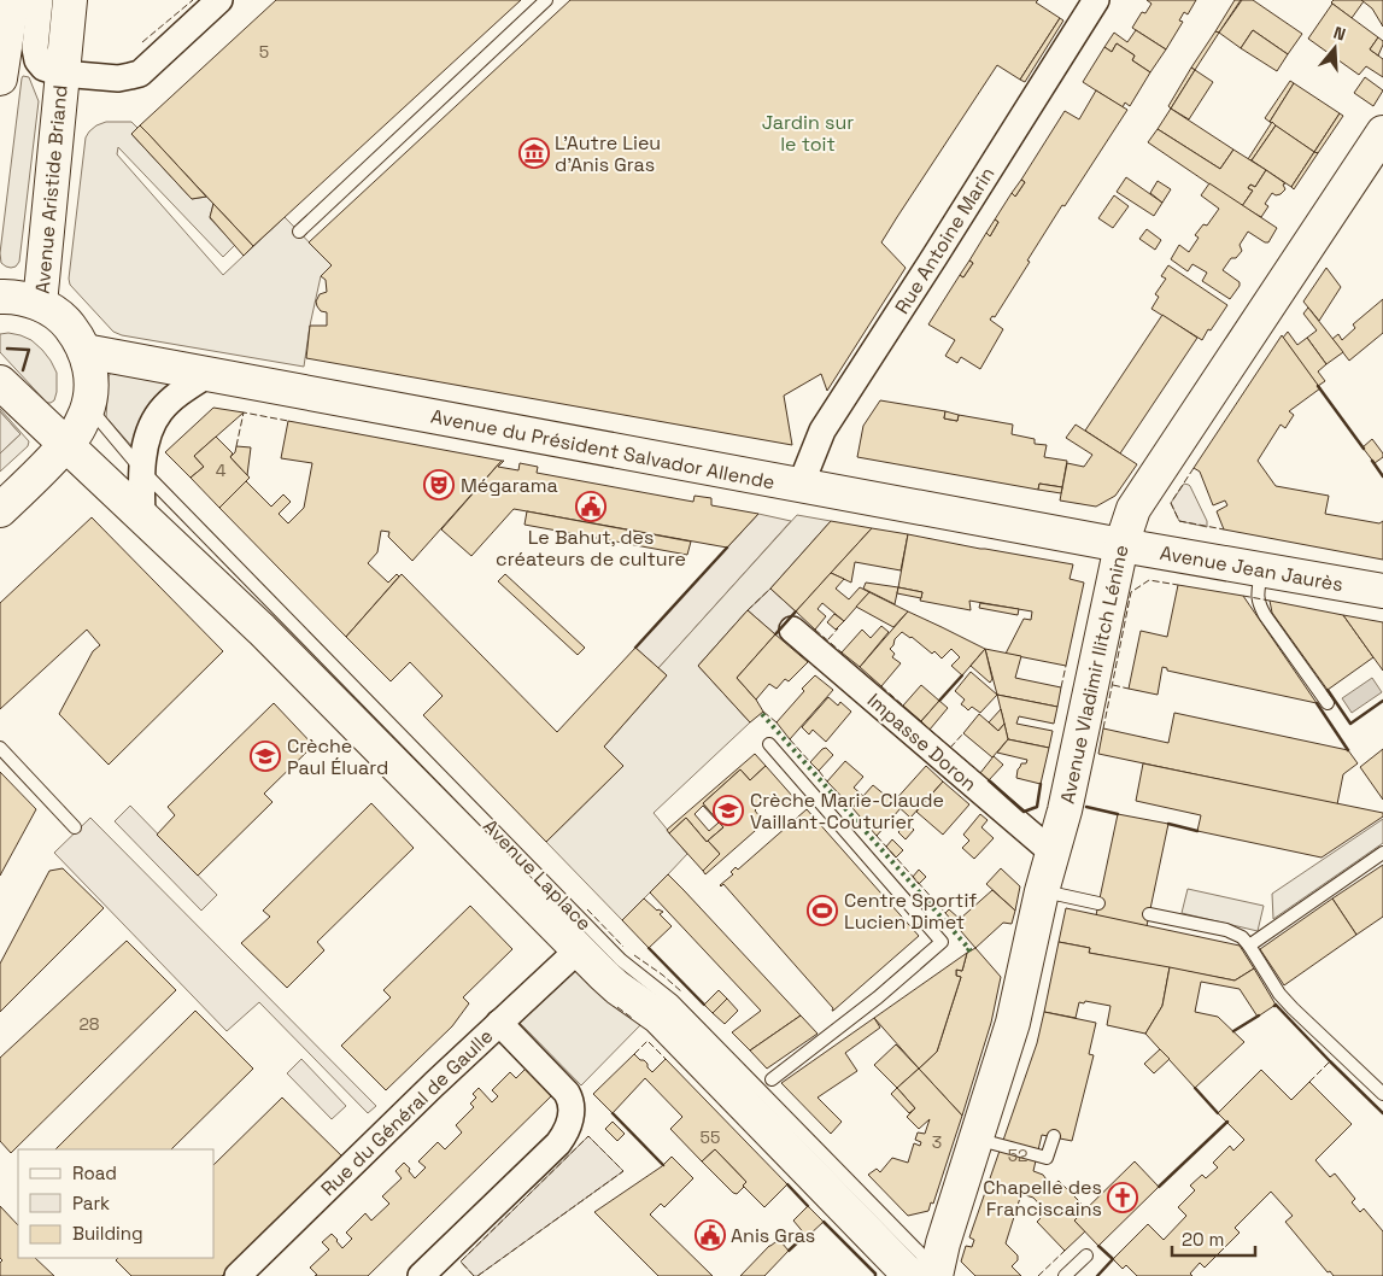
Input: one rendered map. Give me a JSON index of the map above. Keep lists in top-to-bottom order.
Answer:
{
  "streets": {
    "main road": [
      "Avenue Aristide Briand",
      "Avenue du Président Salvador Allende",
      "Avenue Jean Jaurès",
      "Avenue Vladimir Ilitch Lénine",
      "Avenue Laplace"
    ],
    "street": ["Rue Antoine Marin", "Impasse Doron", "Rue du Général de Gaulle"]
  },
  "crossings": [
    ["Avenue Aristide Briand", "Avenue du Président Salvador Allende"],
    ["Avenue Aristide Briand", "Avenue Laplace"],
    ["Rue Antoine Marin", "Avenue du Président Salvador Allende"],
    ["Avenue du Président Salvador Allende", "Avenue Jean Jaurès"],
    ["Avenue du Président Salvador Allende", "Avenue Vladimir Ilitch Lénine"],
    ["Avenue Jean Jaurès", "Avenue Vladimir Ilitch Lénine"],
    ["Avenue Vladimir Ilitch Lénine", "Impasse Doron"],
    ["Avenue Vladimir Ilitch Lénine", "Avenue Laplace"],
    ["Avenue Laplace", "Rue du Général de Gaulle"]
  ],
  "parks": ["Jardin sur le toit"],
  "places": {
    "museum": ["L’Autre Lieu d'Anis Gras"],
    "theatre": ["Mégarama"],
    "public building": ["Le Bahut, des créateurs de culture", "Anis Gras"],
    "school or university": ["Crèche Paul Éluard", "Crèche Marie-Claude Vaillant-Couturier"],
    "sports": ["Centre Sportif Lucien Dimet"],
    "church": ["Chapelle des Franciscains"]
  },
  "house_numbers": [
    "5",
    "4",
    "28",
    "55",
    "3",
    "52"
  ],
  "legend": ["Road", "Park", "Building"],
  "scale_bar": "20 m",
  "north": "top"
}
